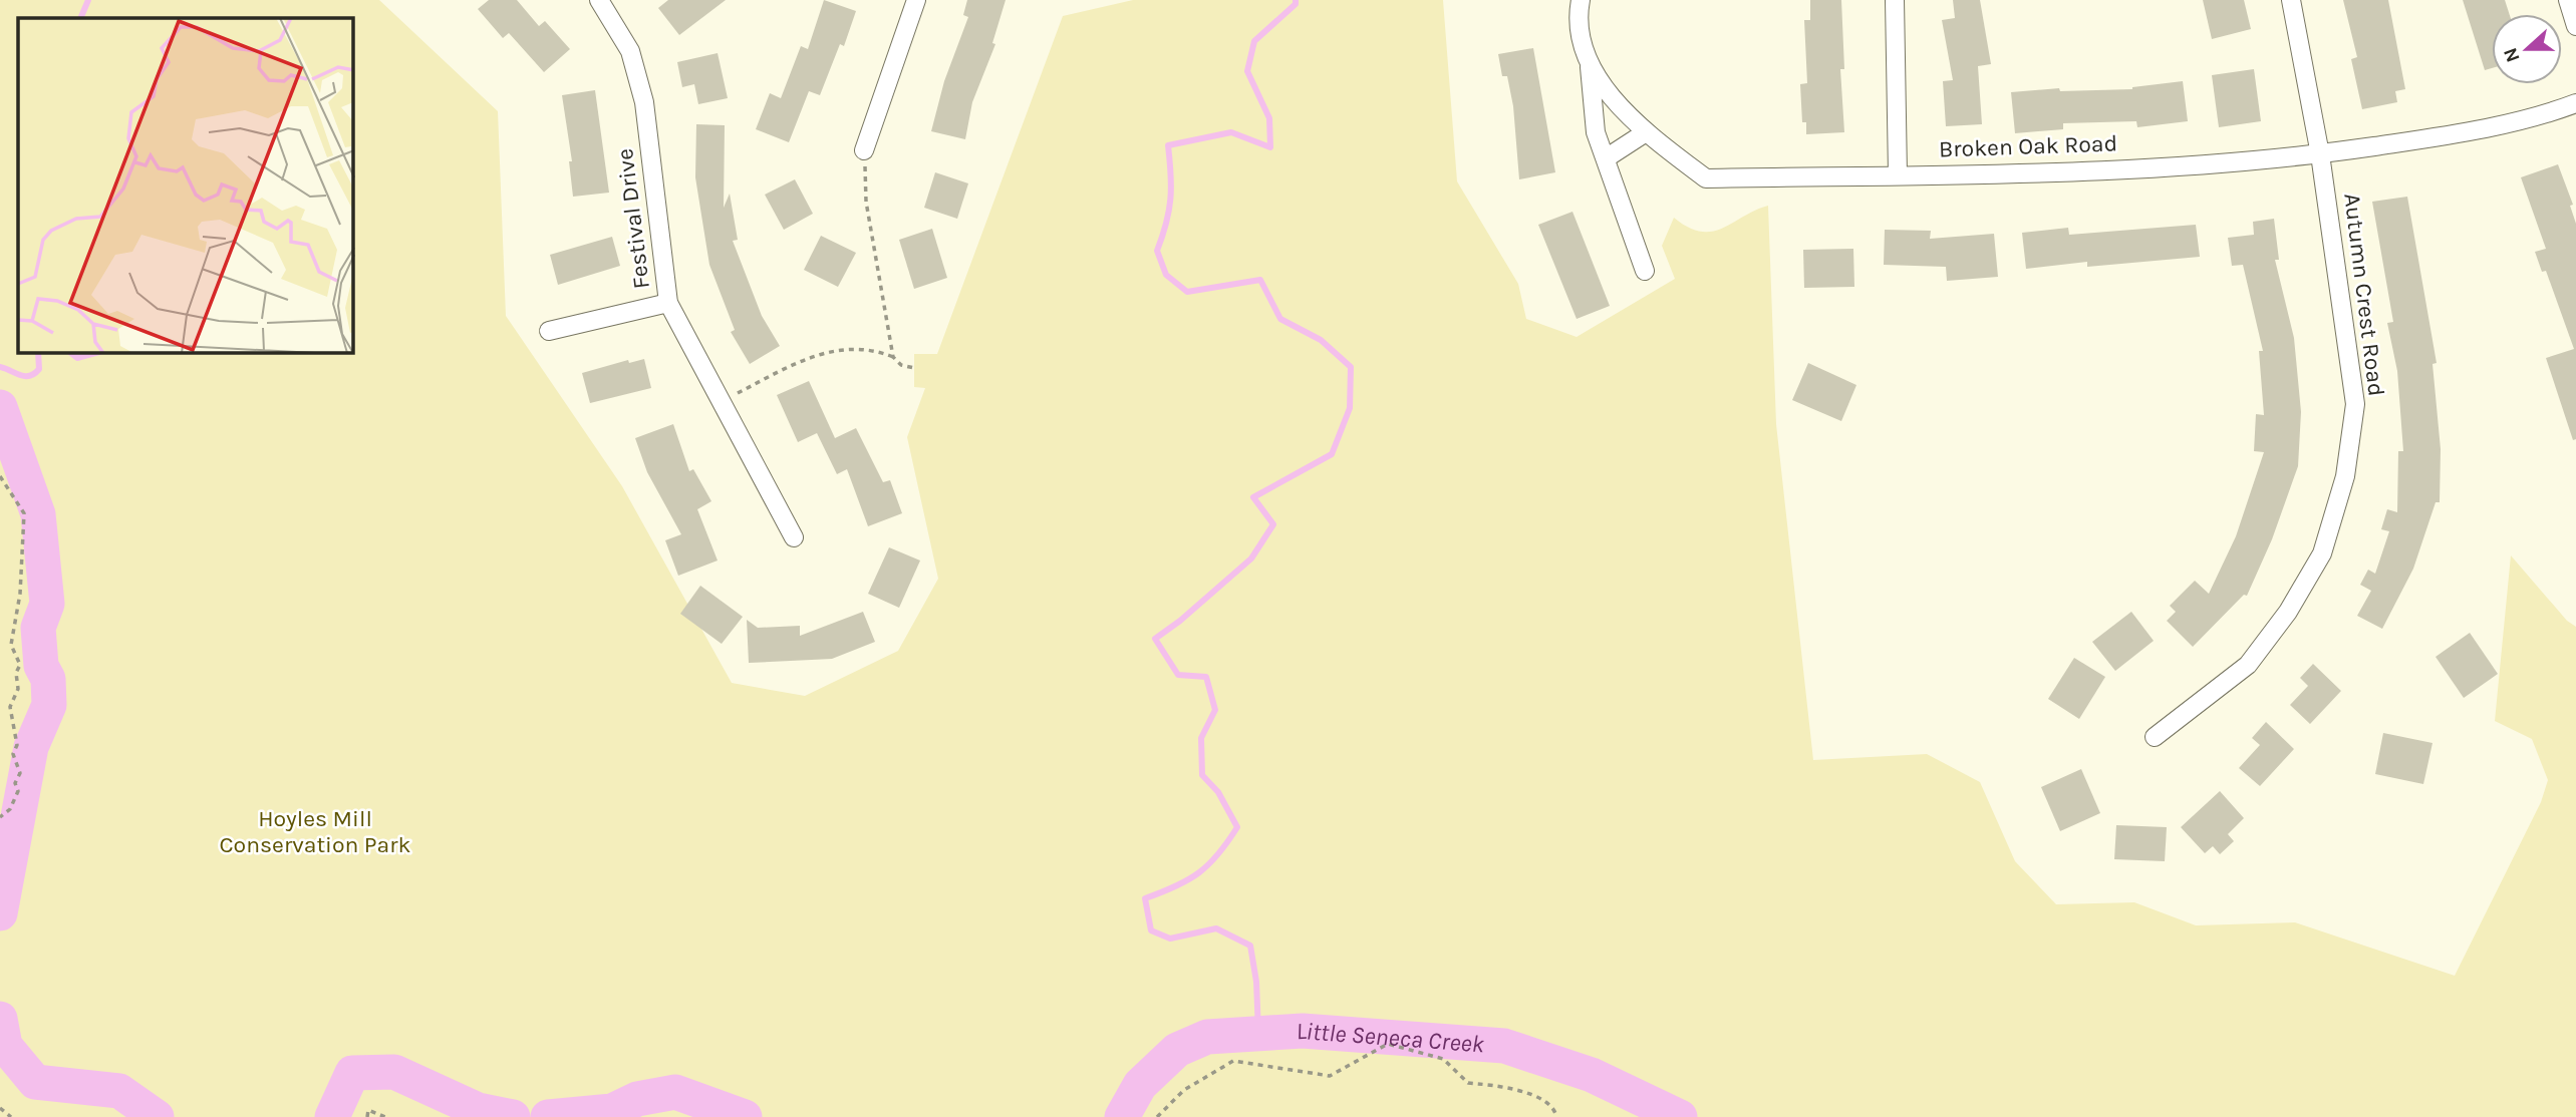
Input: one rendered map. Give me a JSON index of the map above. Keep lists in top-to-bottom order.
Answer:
{
  "streets": {
    "street": ["Broken Oak Road", "Festival Drive", "Autumn Crest Road"]
  },
  "crossings": [
    ["Broken Oak Road", "Autumn Crest Road"]
  ],
  "water": ["Little Seneca Creek"],
  "parks": ["Hoyles Mill Conservation Park"],
  "north": "left"
}
